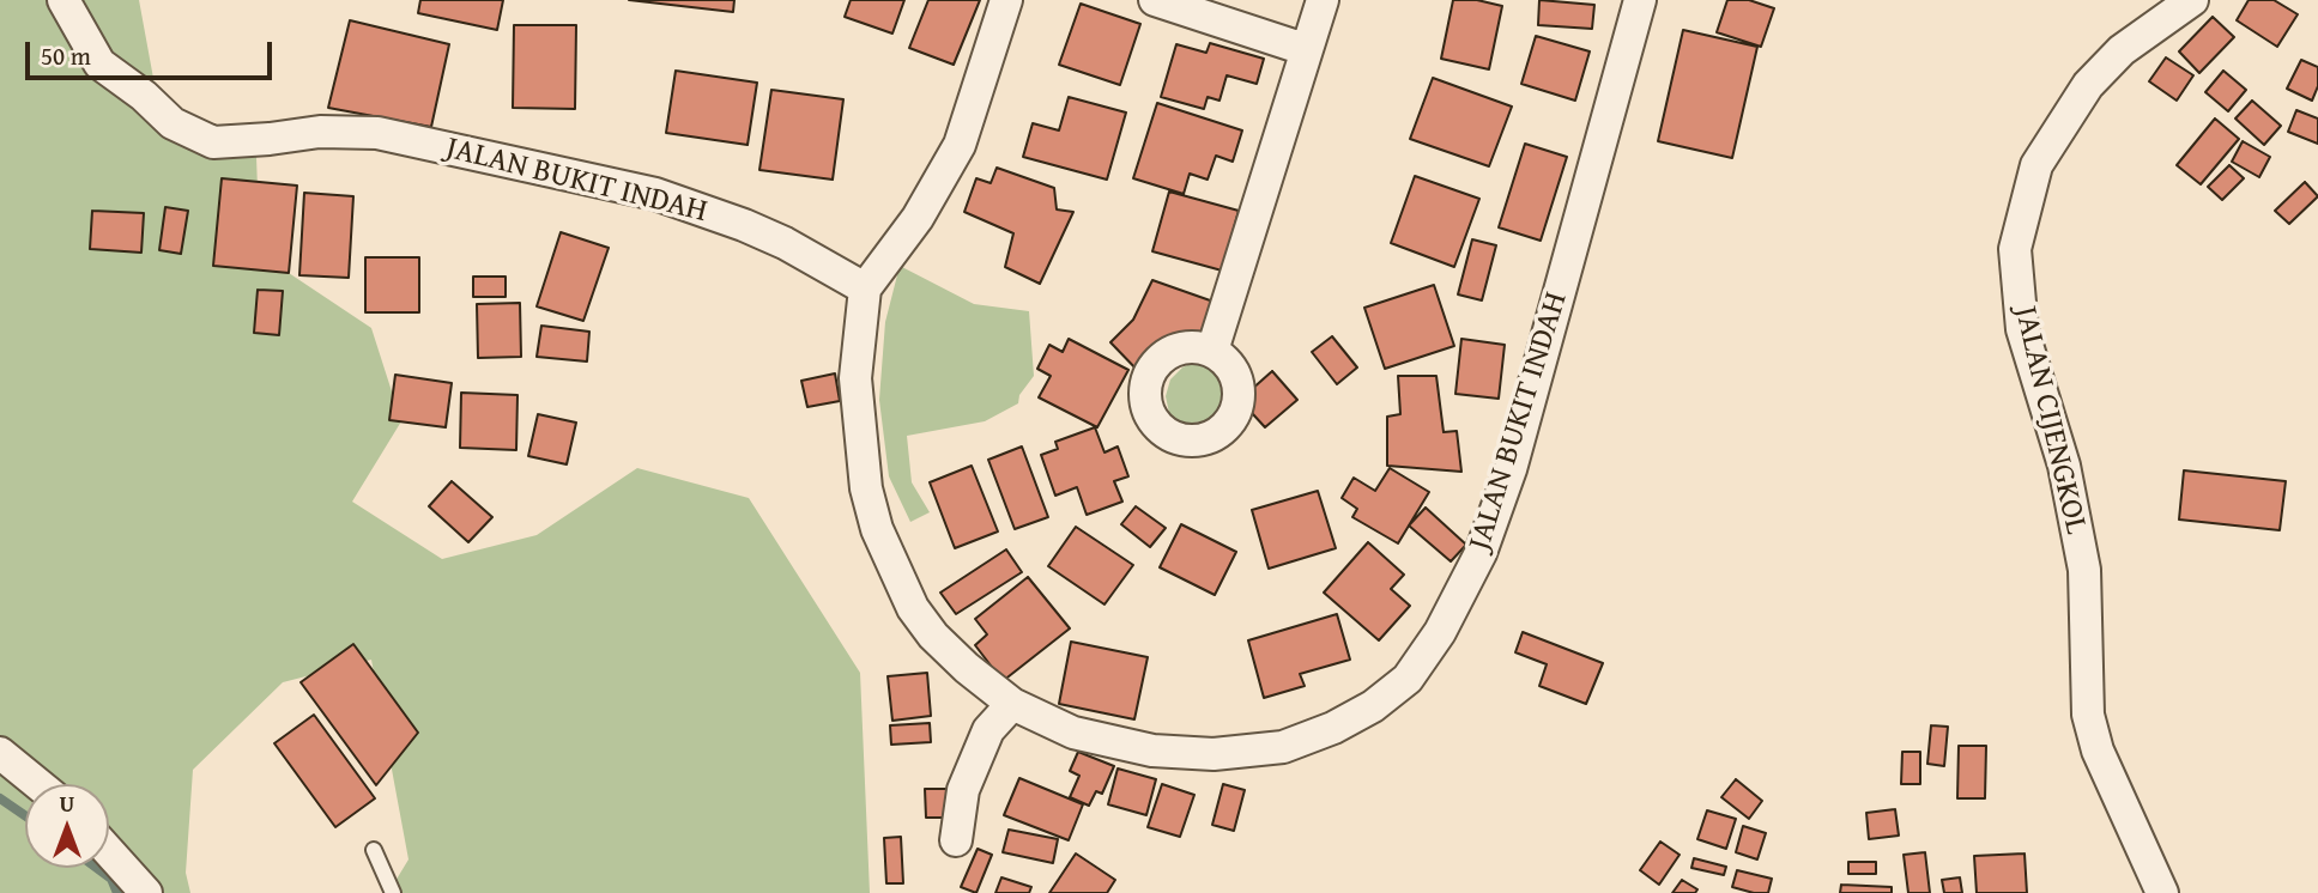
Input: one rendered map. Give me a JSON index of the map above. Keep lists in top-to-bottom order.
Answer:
{
  "streets": {
    "street": ["JALAN BUKIT INDAH", "JALAN CIJENGKOL"]
  },
  "scale_bar": "50 m",
  "north": "top"
}
